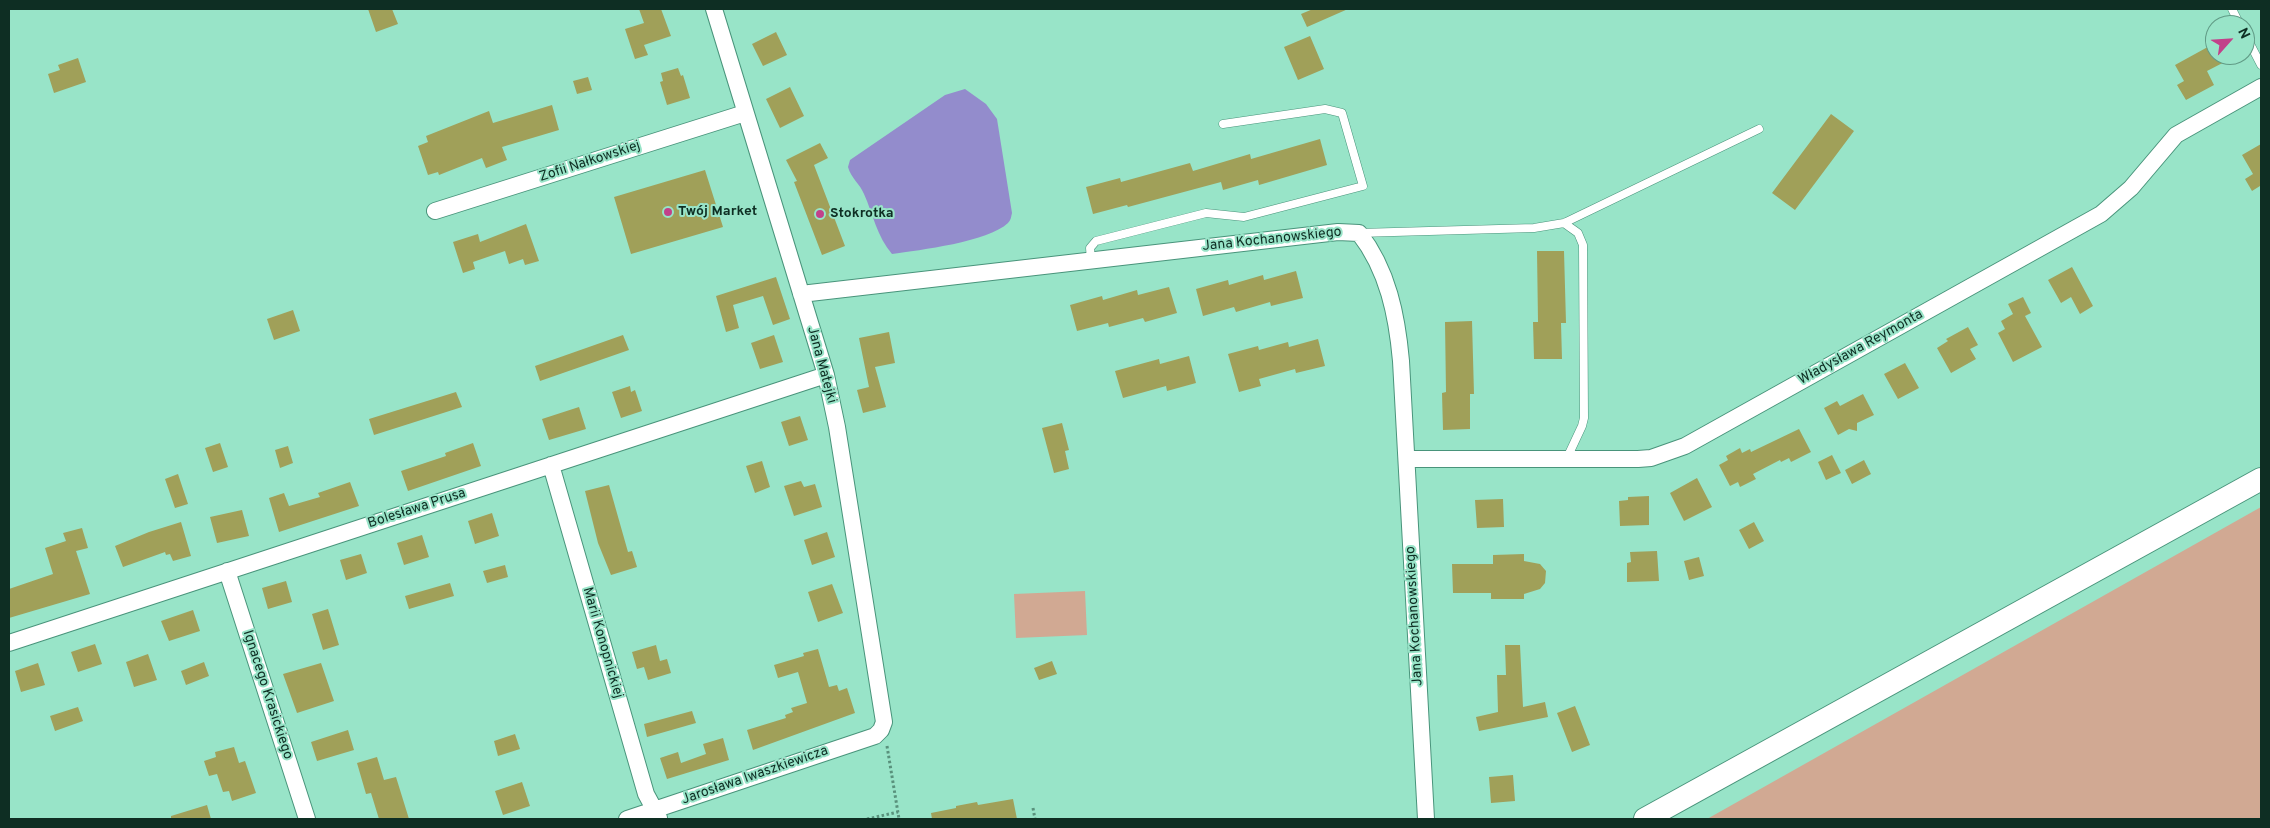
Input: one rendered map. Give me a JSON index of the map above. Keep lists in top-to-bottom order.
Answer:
{
  "streets": {
    "street": [
      "Zofii Nałkowskiej",
      "Jana Kochanowskiego",
      "Władysława Reymonta",
      "Jana Matejki",
      "Bolesława Prusa",
      "Marii Konopnickiej",
      "Ignacego Krasickiego",
      "Jarosława Iwaszkiewicza"
    ]
  },
  "crossings": [
    ["Zofii Nałkowskiej", "Jana Matejki"],
    ["Jana Kochanowskiego", "Władysława Reymonta"],
    ["Jana Kochanowskiego", "Jana Matejki"],
    ["Jana Matejki", "Bolesława Prusa"],
    ["Jana Matejki", "Jarosława Iwaszkiewicza"],
    ["Bolesława Prusa", "Marii Konopnickiej"],
    ["Bolesława Prusa", "Ignacego Krasickiego"],
    ["Marii Konopnickiej", "Jarosława Iwaszkiewicza"]
  ],
  "places": ["Twój Market", "Stokrotka"],
  "north": "top right"
}
